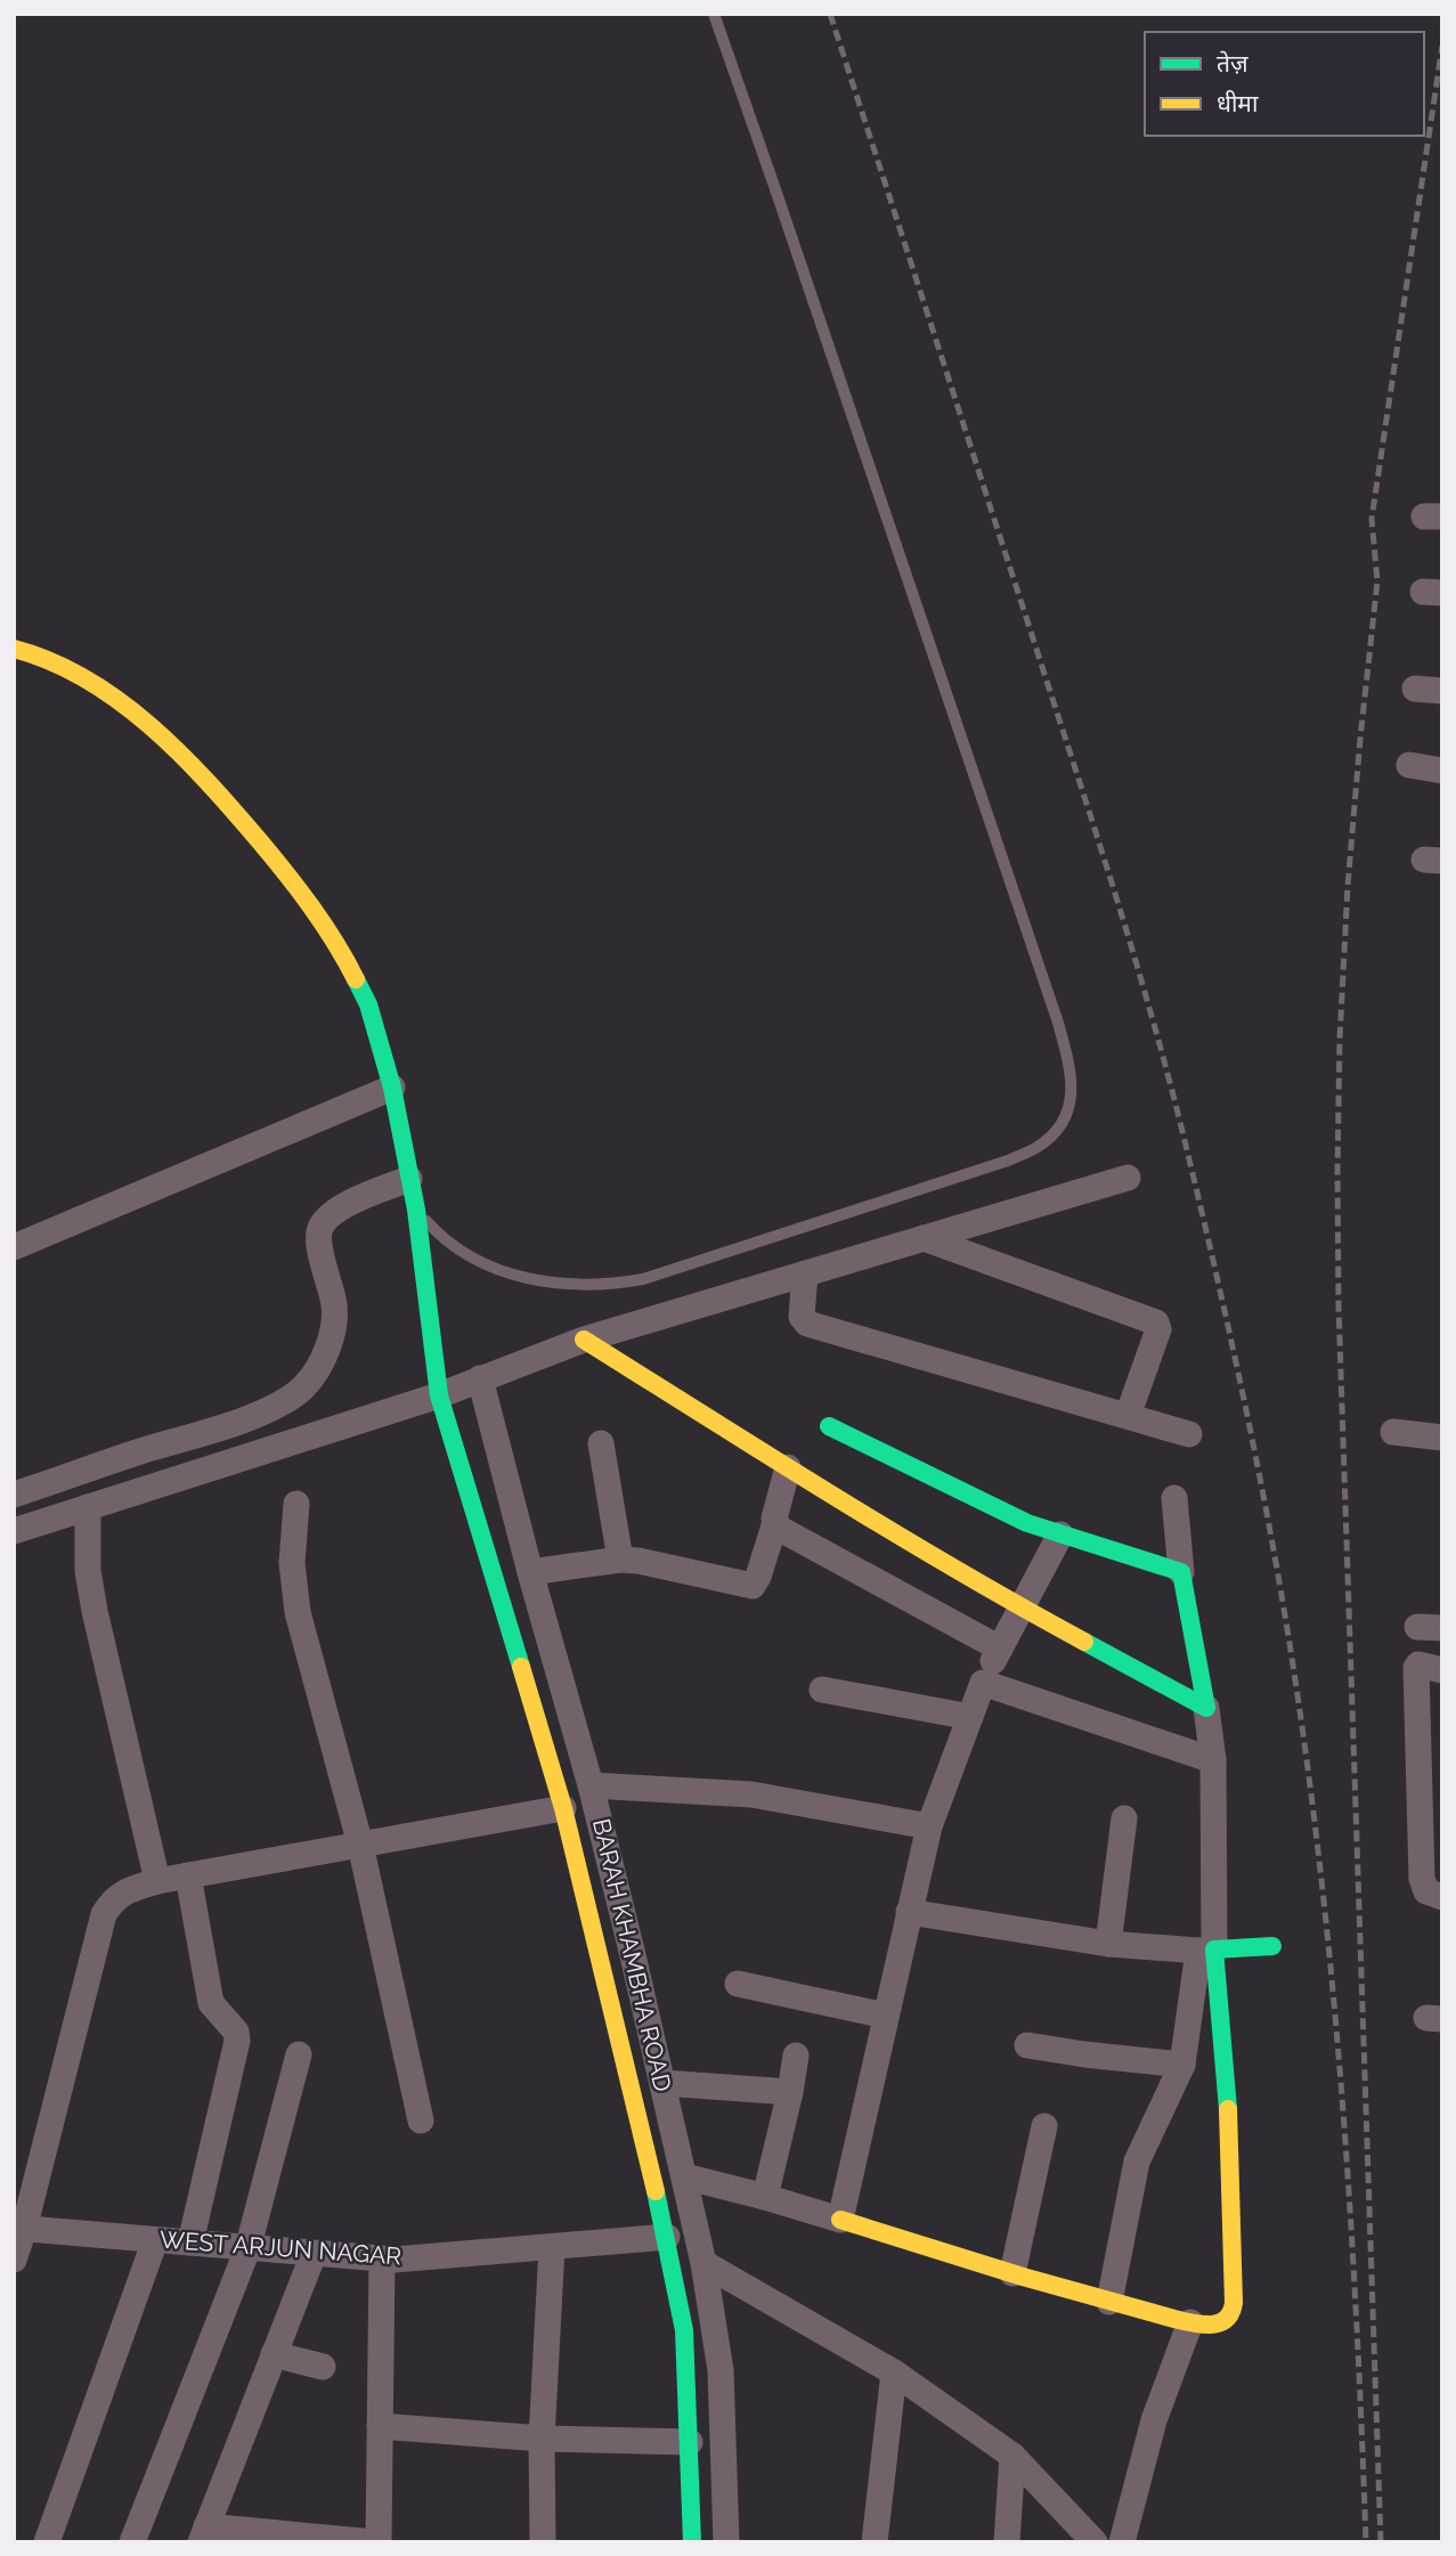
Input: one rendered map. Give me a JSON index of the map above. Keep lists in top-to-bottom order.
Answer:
{
  "streets": {
    "street": ["BARAH KHAMBHA ROAD", "WEST ARJUN NAGAR"]
  },
  "crossings": [
    ["BARAH KHAMBHA ROAD", "WEST ARJUN NAGAR"]
  ],
  "legend": ["तेज़", "धीमा"]
}
